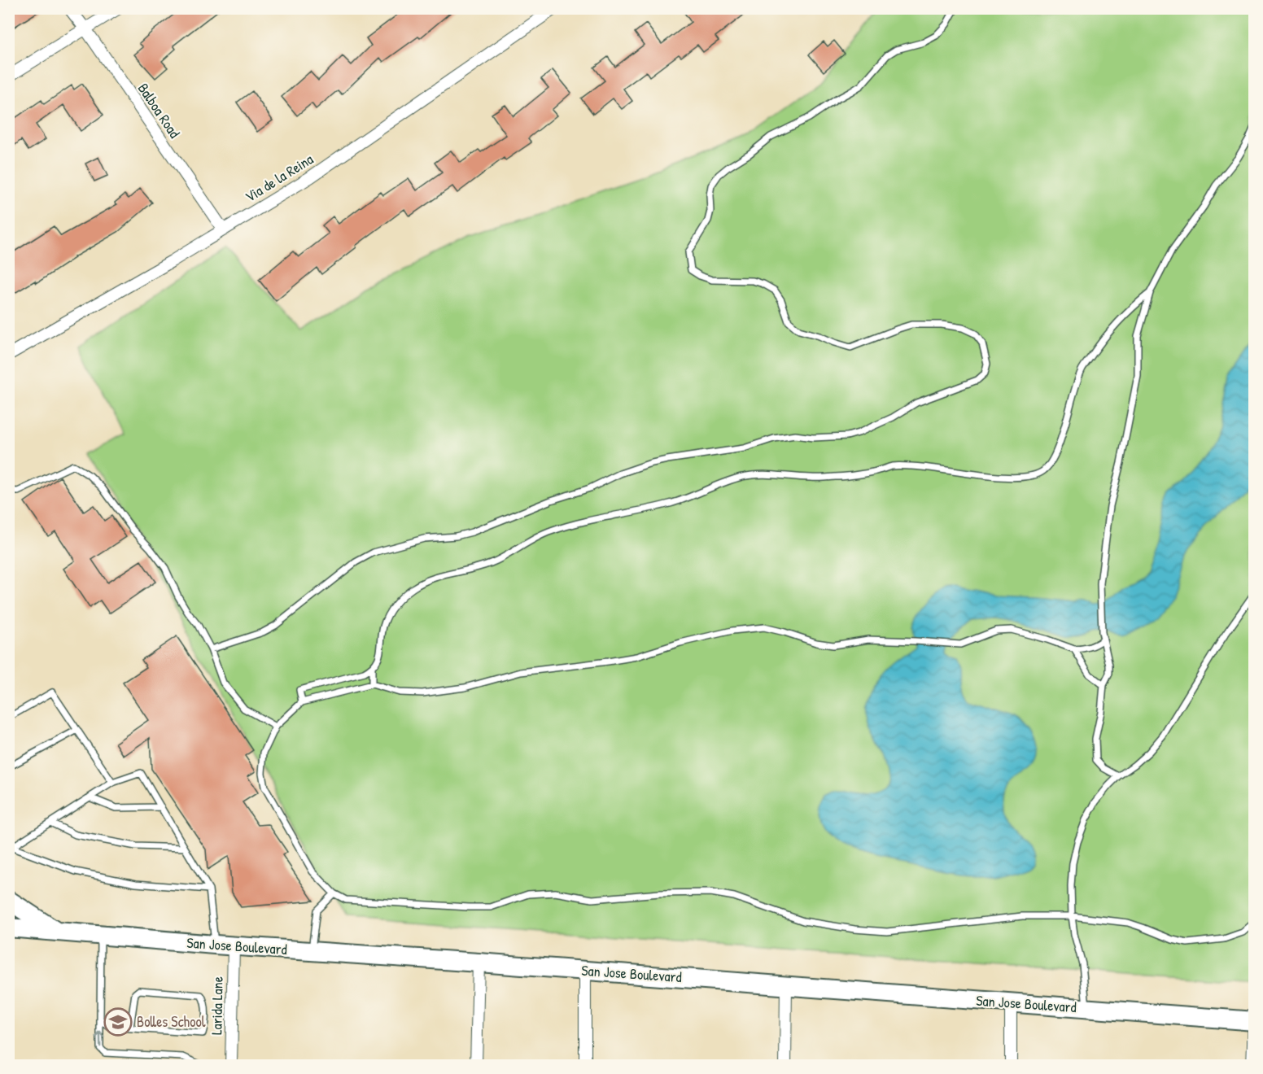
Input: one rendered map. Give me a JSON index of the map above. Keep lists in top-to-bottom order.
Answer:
{
  "streets": {
    "main road": ["San Jose Boulevard"],
    "street": ["Balboa Road", "Via de la Reina", "Larida Lane"]
  },
  "crossings": [
    ["Balboa Road", "Via de la Reina"],
    ["San Jose Boulevard", "Larida Lane"]
  ],
  "places": {
    "school or university": ["Bolles School"]
  }
}
